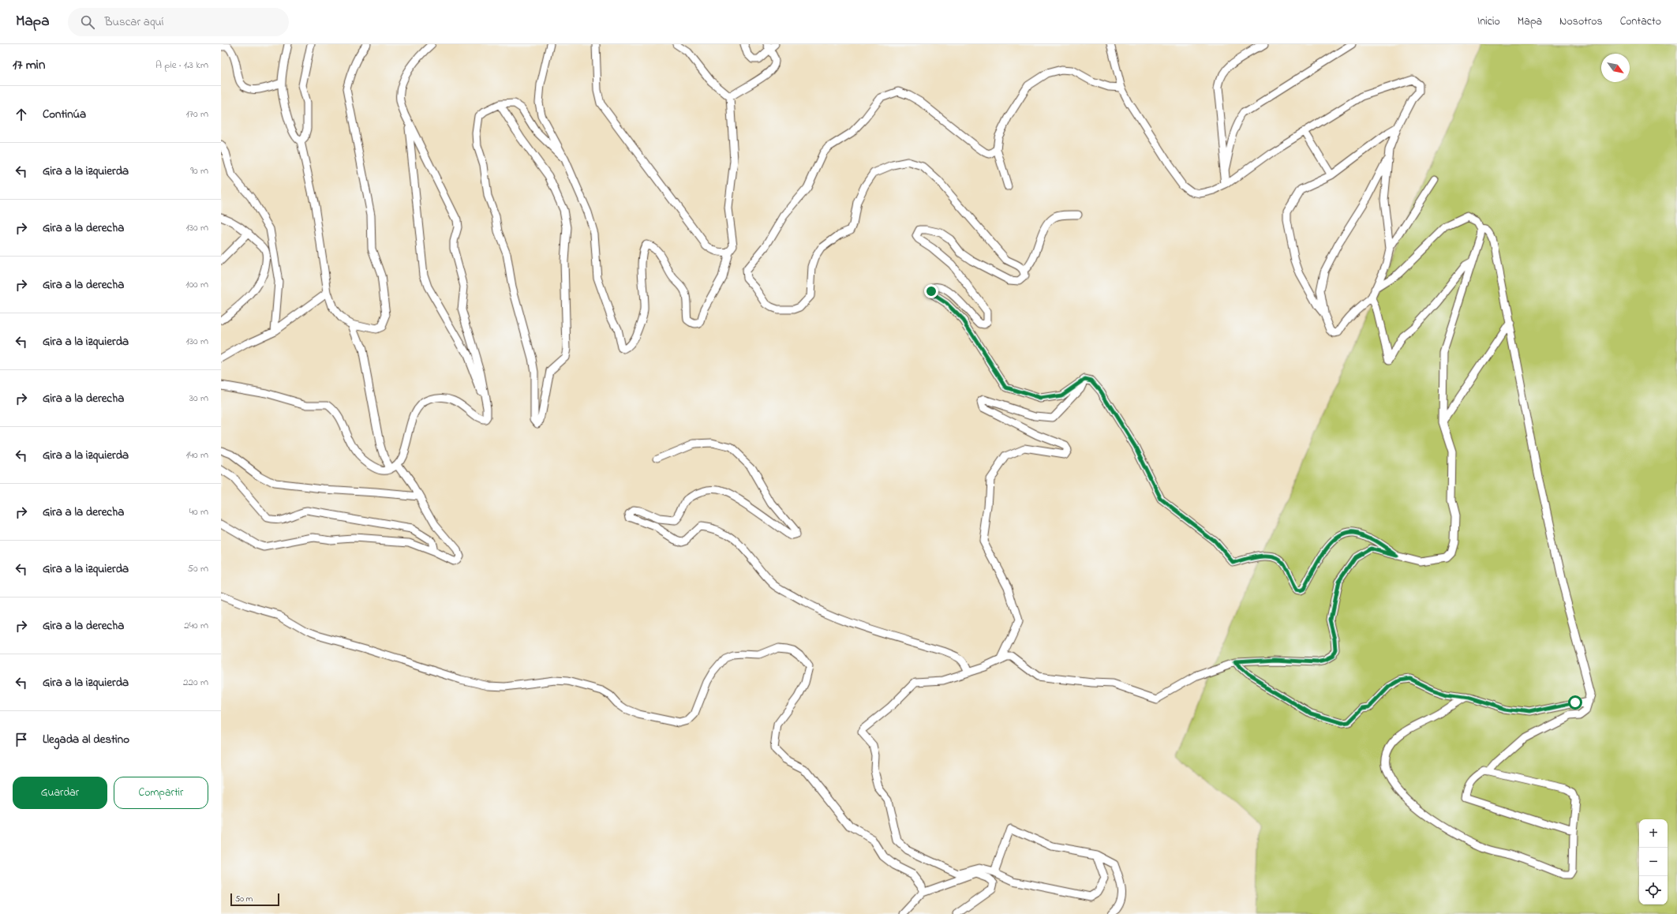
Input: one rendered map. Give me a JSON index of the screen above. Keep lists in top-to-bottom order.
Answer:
{
  "scale_bar": "50 m",
  "north": "bottom right",
  "page": {
    "header": "Mapa",
    "search": "Buscar aquí",
    "nav": [
      "Inicio",
      "Mapa",
      "Nosotros",
      "Contacto"
    ],
    "heading": ["17 min", "A pie · 1.3 km"],
    "list": [
      ["Continúa", "170 m"],
      ["Gira a la izquierda", "90 m"],
      ["Gira a la derecha", "130 m"],
      ["Gira a la derecha", "100 m"],
      ["Gira a la izquierda", "130 m"],
      ["Gira a la derecha", "30 m"],
      ["Gira a la izquierda", "140 m"],
      ["Gira a la derecha", "40 m"],
      ["Gira a la izquierda", "50 m"],
      ["Gira a la derecha", "240 m"],
      ["Gira a la izquierda", "220 m"],
      "Llegada al destino"
    ],
    "buttons": ["Guardar", "Compartir"],
    "map_buttons": ["+", "−"],
    "scale": "50 m"
  }
}
